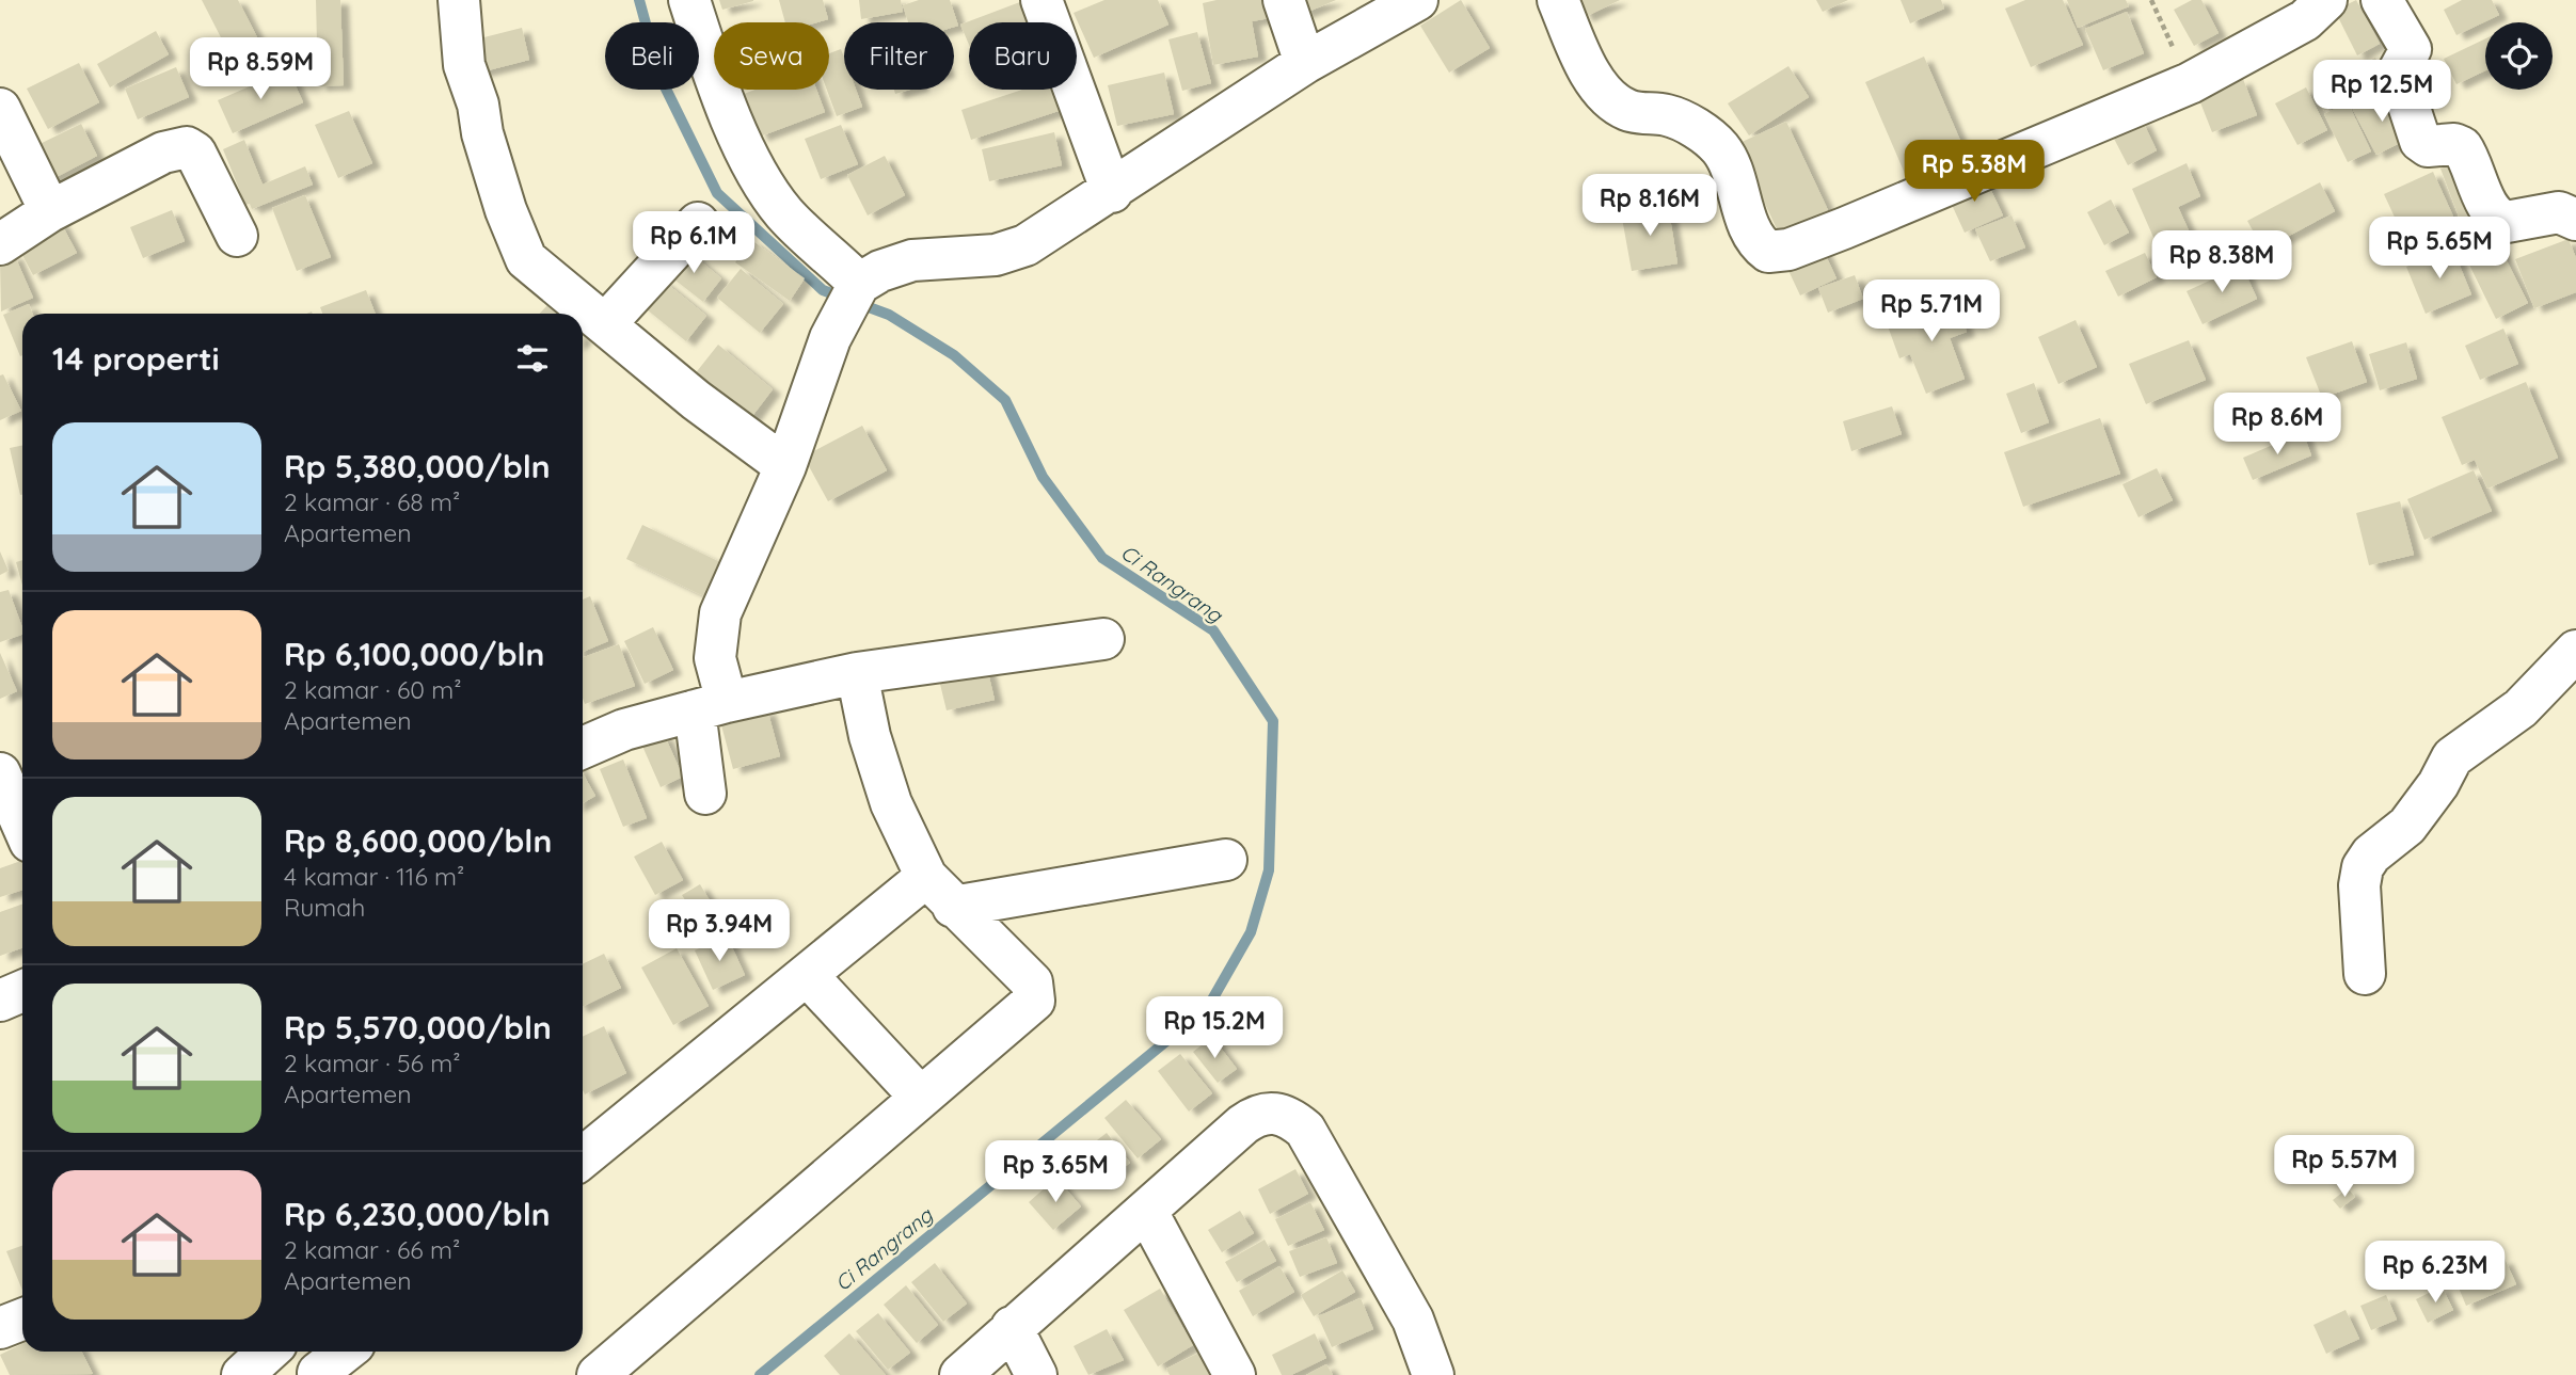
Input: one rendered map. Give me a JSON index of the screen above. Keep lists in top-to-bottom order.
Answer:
{
  "water": ["Ci Rangrang"],
  "page": {
    "chip": [
      "Beli",
      "Sewa",
      "Filter",
      "Baru"
    ],
    "price": [
      "Rp 8.59M",
      "Rp 12.5M",
      "Rp 5.38M",
      "Rp 8.16M",
      "Rp 6.1M",
      "Rp 5.65M",
      "Rp 8.38M",
      "Rp 5.71M",
      "Rp 8.6M",
      "Rp 3.94M",
      "Rp 15.2M",
      "Rp 5.57M",
      "Rp 3.65M",
      "Rp 6.23M"
    ],
    "heading": "14 properti",
    "list": [
      {
        "name": "Rp 5,380,000/bln",
        "note": "2 kamar · 68 m² · Apartemen"
      },
      {
        "name": "Rp 6,100,000/bln",
        "note": "2 kamar · 60 m² · Apartemen"
      },
      {
        "name": "Rp 8,600,000/bln",
        "note": "4 kamar · 116 m² · Rumah"
      },
      {
        "name": "Rp 5,570,000/bln",
        "note": "2 kamar · 56 m² · Apartemen"
      },
      {
        "name": "Rp 6,230,000/bln",
        "note": "2 kamar · 66 m² · Apartemen"
      }
    ]
  }
}
